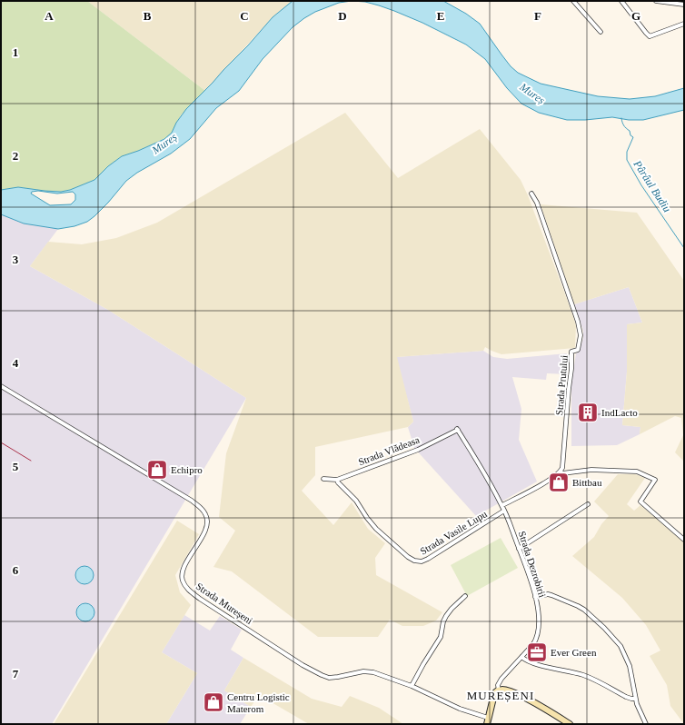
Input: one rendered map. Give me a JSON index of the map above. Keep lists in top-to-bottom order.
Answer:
{
  "streets": {
    "main road": ["Strada Dezrobirii"],
    "street": [
      "Strada Prutului",
      "Strada Vlădeasa",
      "Strada Vasile Lupu",
      "Strada Mureșeni"
    ]
  },
  "crossings": [
    ["Strada Vlădeasa", "Strada Vasile Lupu"],
    ["Strada Vlădeasa", "Strada Dezrobirii"],
    ["Strada Vasile Lupu", "Strada Dezrobirii"],
    ["Strada Dezrobirii", "Strada Mureșeni"]
  ],
  "districts": ["MUREȘENI"],
  "water": ["Mureș", "Pârâul Budiu"],
  "places": {
    "building": ["IndLacto"],
    "shop": ["Echipro", "Bittbau", "Centru Logistic Materom"],
    "office": ["Ever Green"]
  },
  "grid": {
    "columns": [
      "A",
      "B",
      "C",
      "D",
      "E",
      "F",
      "G"
    ],
    "rows": [
      "1",
      "2",
      "3",
      "4",
      "5",
      "6",
      "7"
    ]
  }
}
